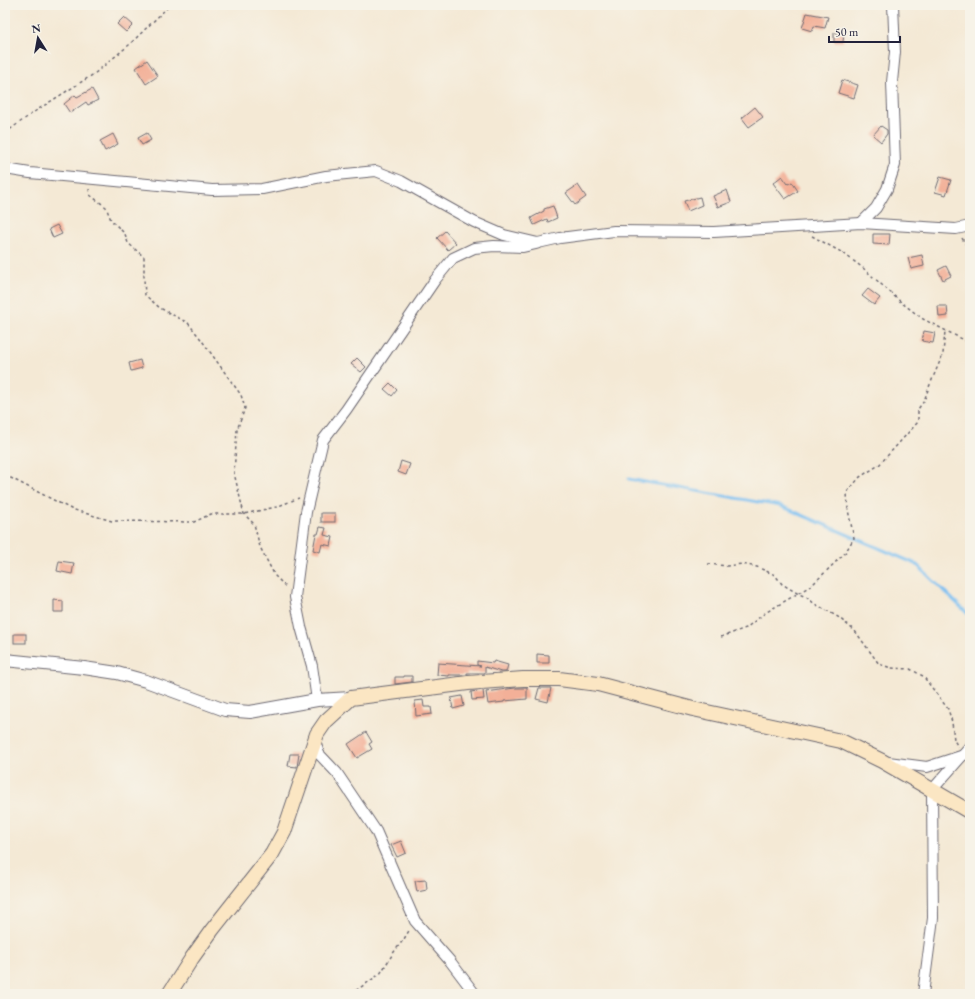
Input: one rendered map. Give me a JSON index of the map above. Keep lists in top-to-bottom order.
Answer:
{
  "scale_bar": "50 m",
  "north": "top"
}
